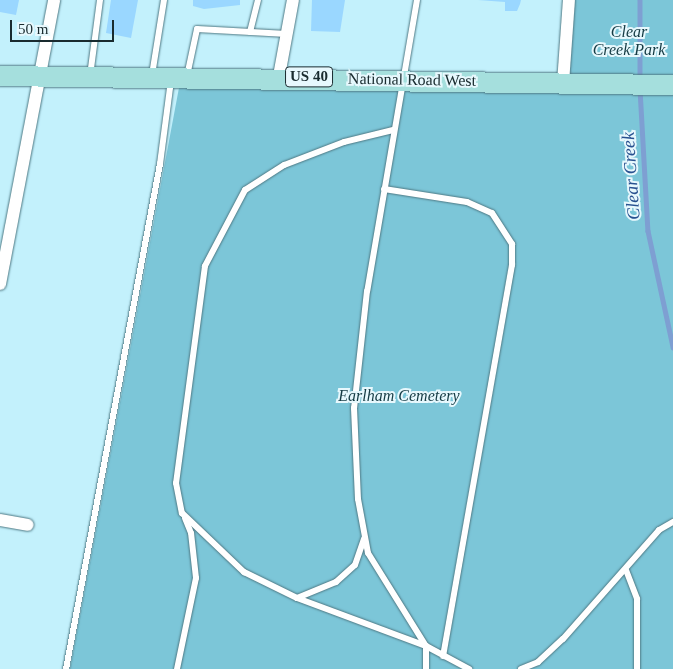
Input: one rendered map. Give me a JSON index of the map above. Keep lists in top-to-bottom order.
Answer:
{
  "streets": {
    "main road": ["US 40", "National Road West"]
  },
  "water": ["Clear Creek"],
  "parks": ["Clear Creek Park", "Earlham Cemetery"],
  "scale_bar": "50 m"
}
